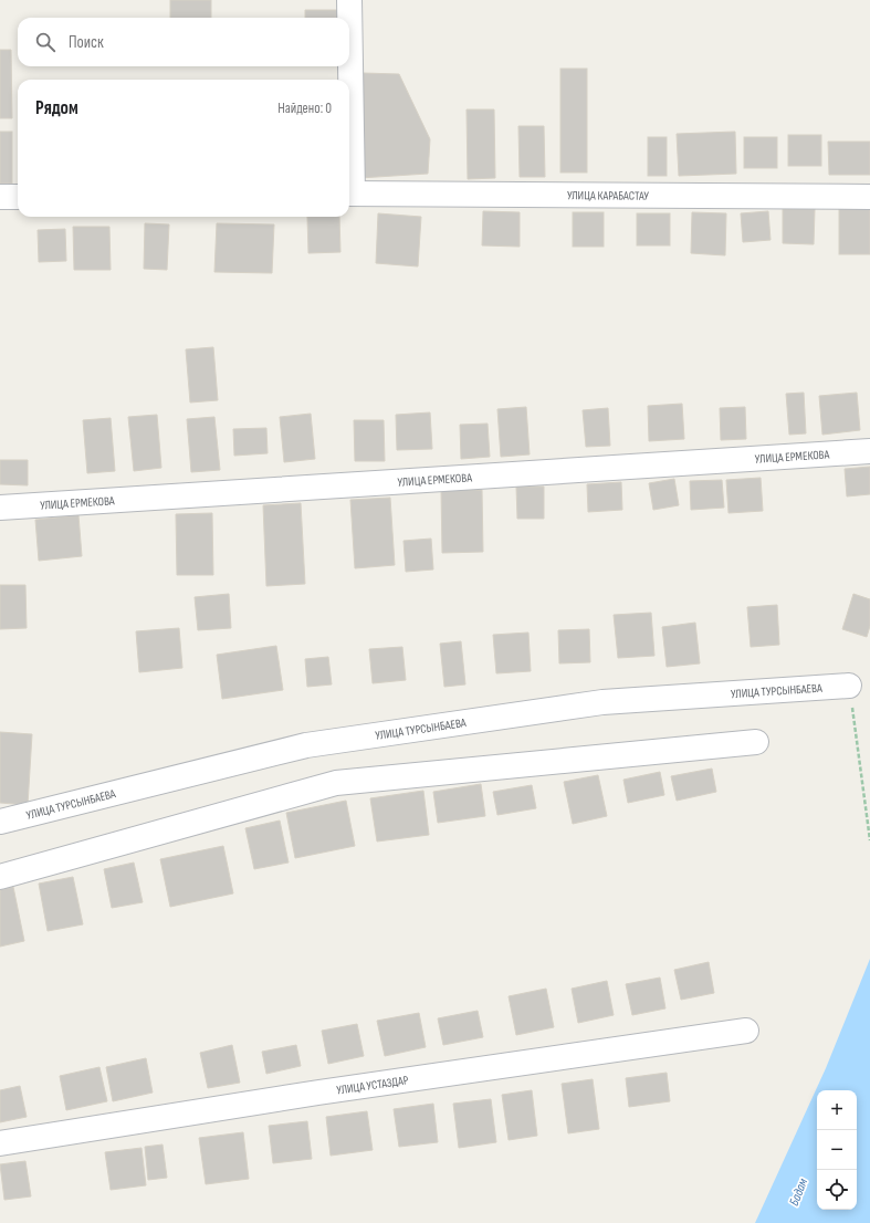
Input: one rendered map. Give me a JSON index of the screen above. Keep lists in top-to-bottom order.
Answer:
{
  "streets": {
    "street": [
      "УЛИЦА КАРАБАСТАУ",
      "УЛИЦА ЕРМЕКОВА",
      "УЛИЦА ТУРСЫНБАЕВА",
      "УЛИЦА УСТАЗДАР"
    ]
  },
  "water": ["Бадам"],
  "page": {
    "search": "Поиск",
    "heading": ["Рядом", "Найдено: 0"],
    "map_buttons": ["+", "−"]
  }
}
